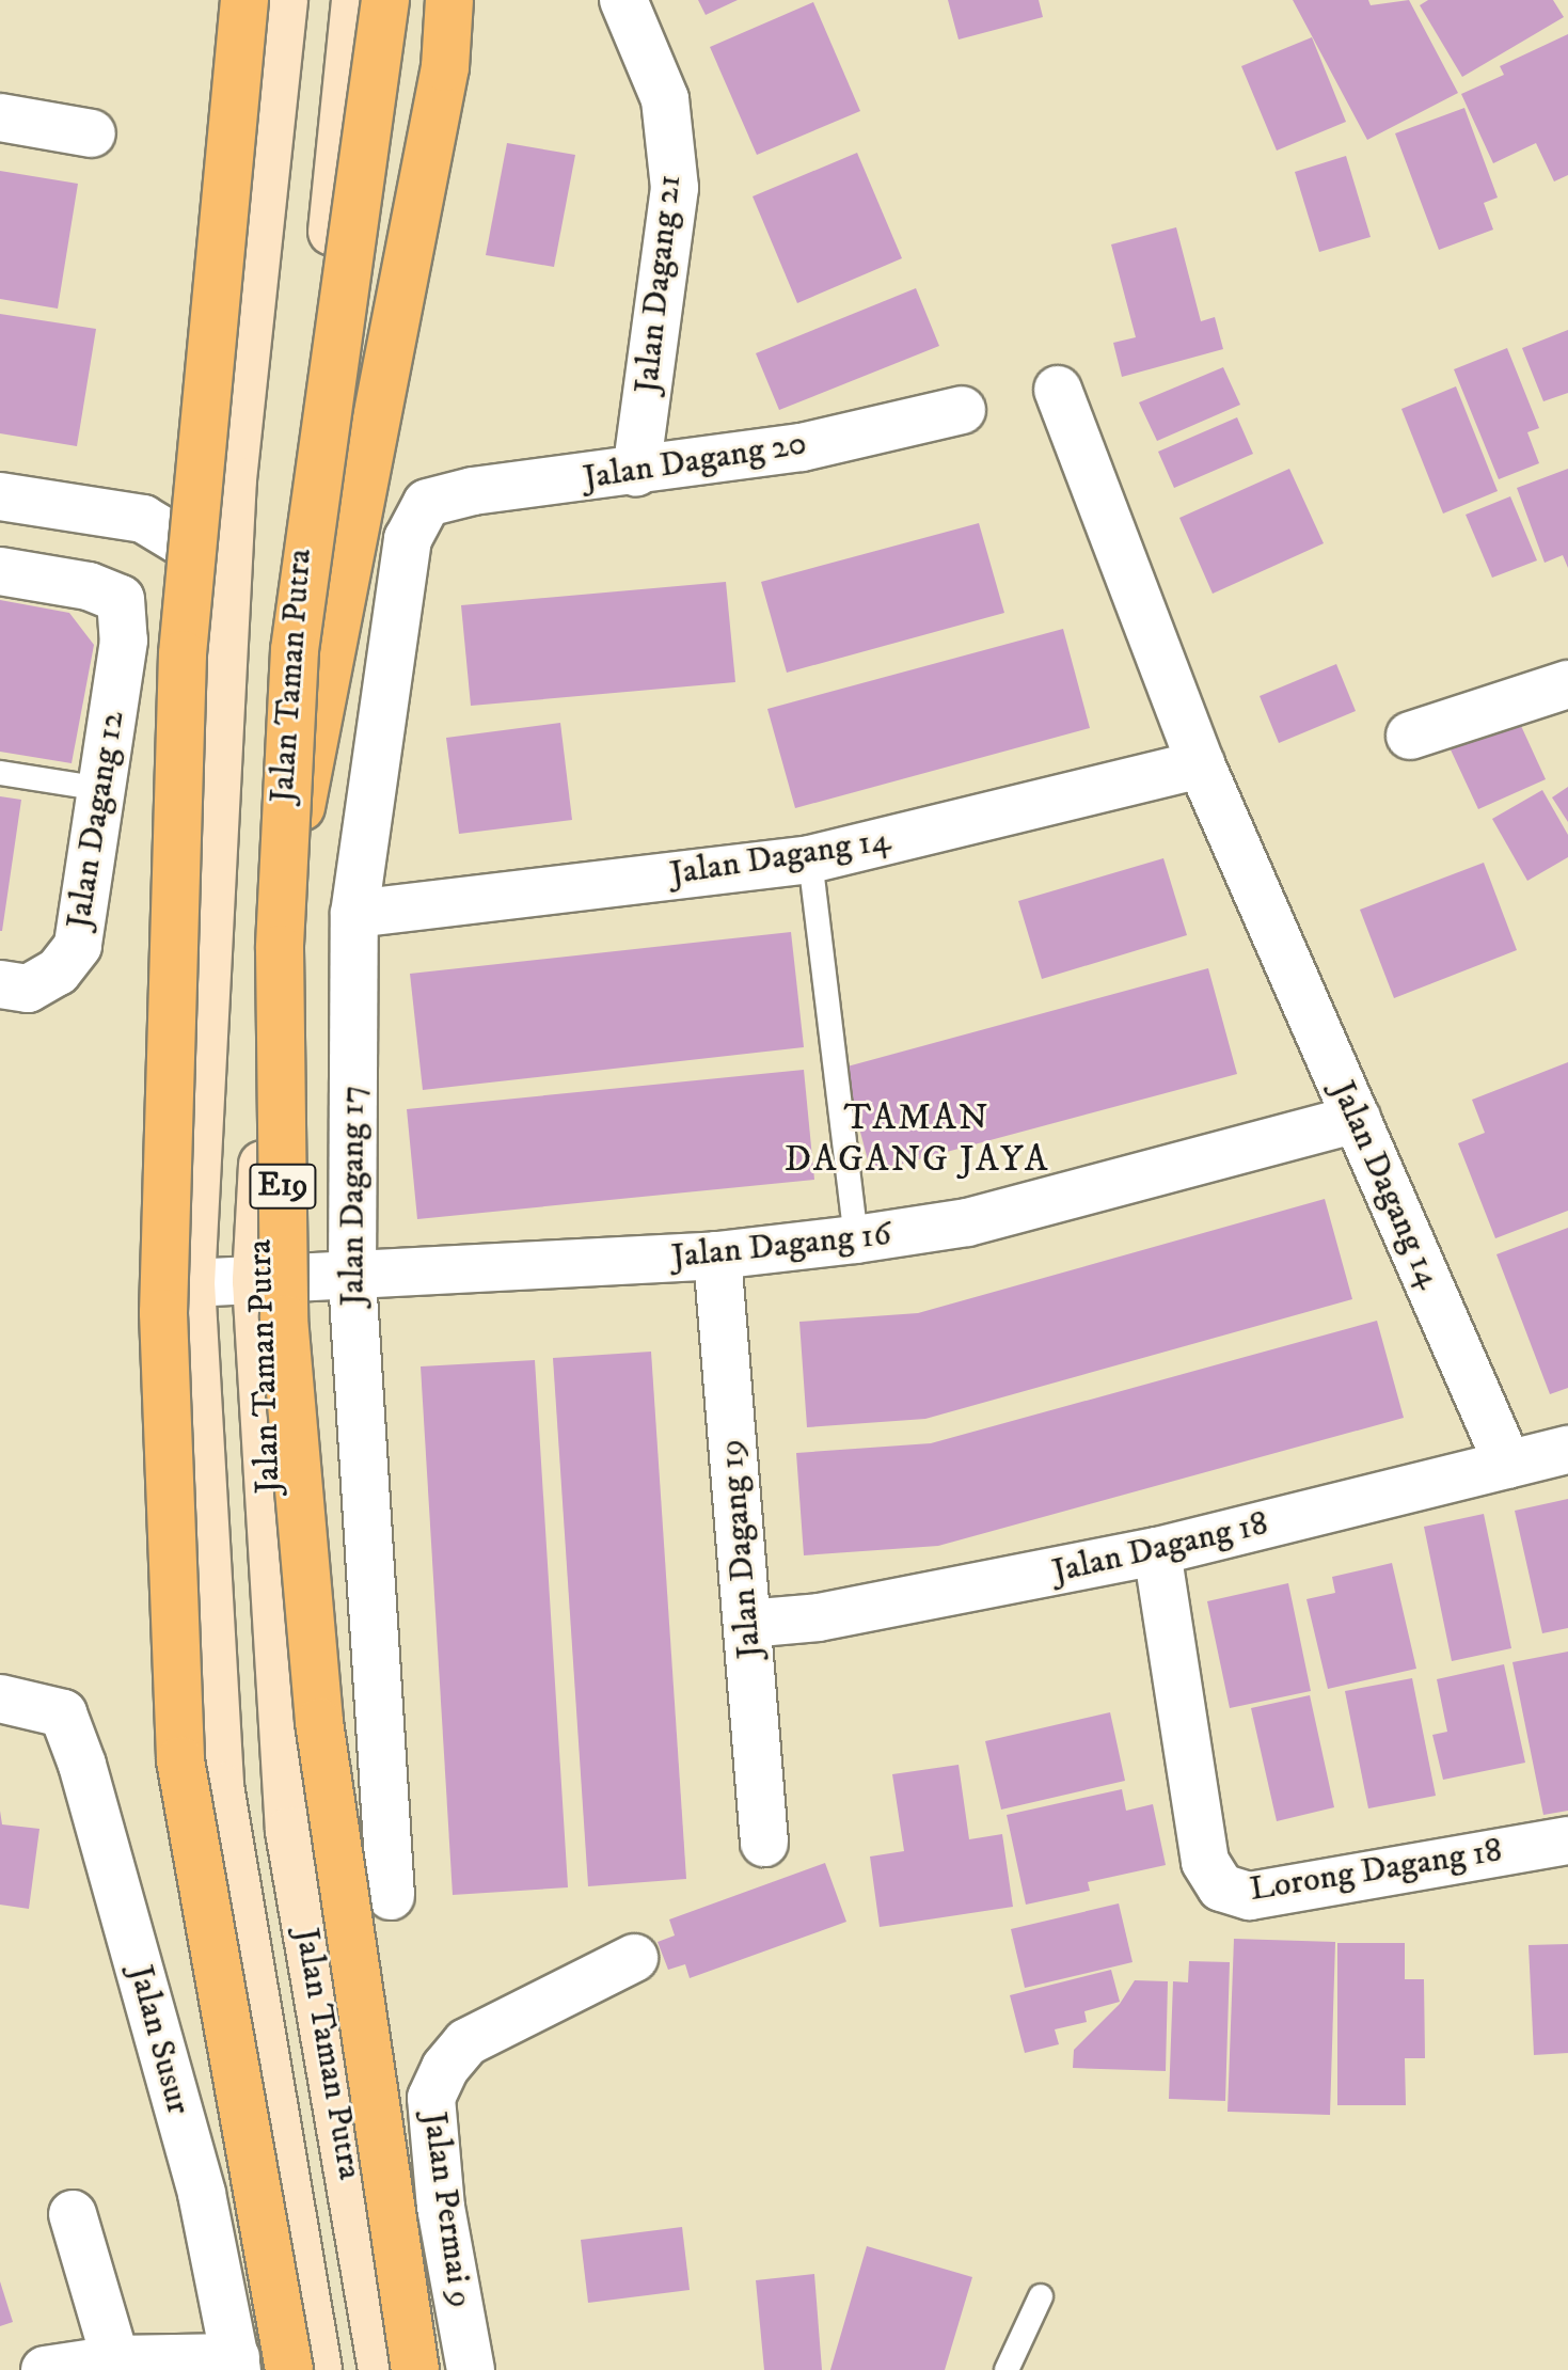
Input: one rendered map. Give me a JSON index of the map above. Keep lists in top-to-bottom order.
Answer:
{
  "streets": {
    "highway": ["E19"],
    "street": [
      "Jalan Dagang 21",
      "Jalan Dagang 20",
      "Jalan Taman Putra",
      "Jalan Dagang 12",
      "Jalan Dagang 14",
      "Jalan Dagang 17",
      "Jalan Dagang 16",
      "Jalan Dagang 18",
      "Jalan Dagang 19",
      "Lorong Dagang 18",
      "Jalan Susur",
      "Jalan Permai 9"
    ]
  },
  "crossings": [
    ["Jalan Dagang 21", "Jalan Dagang 20"],
    ["Jalan Dagang 20", "Jalan Dagang 17"],
    ["Jalan Taman Putra", "Jalan Dagang 16"],
    ["Jalan Dagang 14", "Jalan Dagang 17"],
    ["Jalan Dagang 14", "Jalan Dagang 16"],
    ["Jalan Dagang 14", "Jalan Dagang 18"],
    ["Jalan Dagang 17", "Jalan Dagang 16"],
    ["Jalan Dagang 16", "Jalan Dagang 19"],
    ["Jalan Dagang 18", "Jalan Dagang 19"],
    ["Jalan Dagang 18", "Lorong Dagang 18"]
  ],
  "districts": ["TAMAN DAGANG JAYA"]
}
